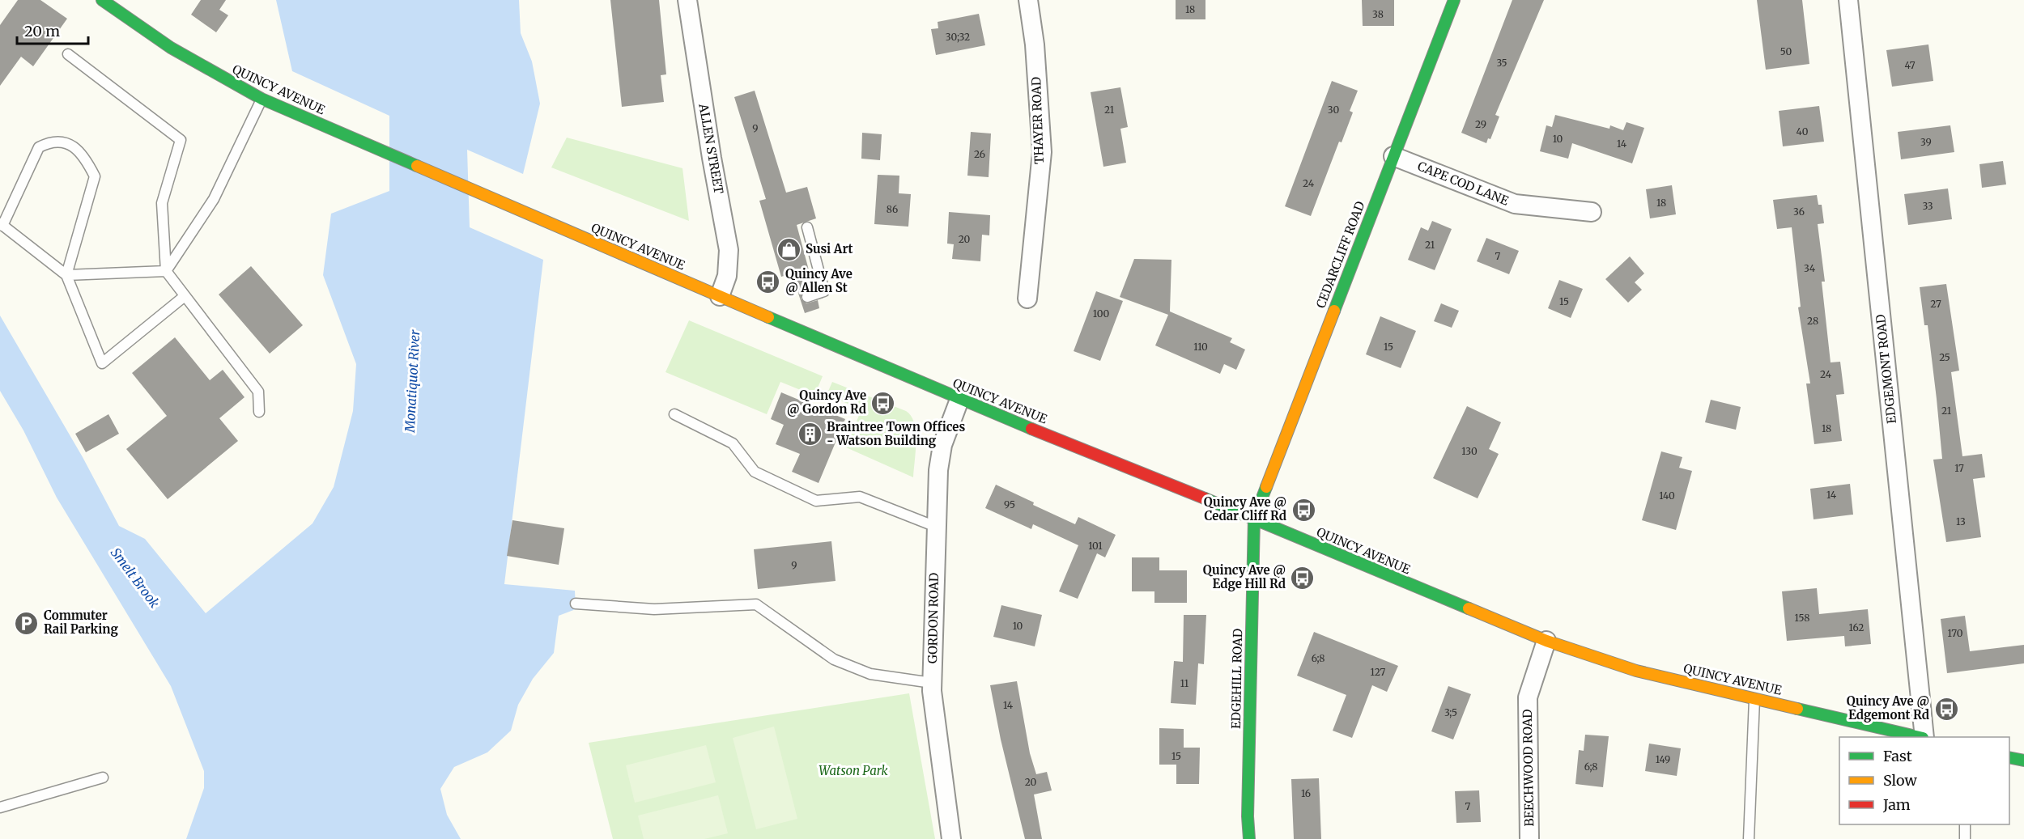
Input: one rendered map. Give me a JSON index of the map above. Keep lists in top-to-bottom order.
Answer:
{
  "streets": {
    "main road": ["QUINCY AVENUE", "CEDARCLIFF ROAD", "EDGEHILL ROAD"],
    "street": [
      "THAYER ROAD",
      "ALLEN STREET",
      "CAPE COD LANE",
      "EDGEMONT ROAD",
      "GORDON ROAD",
      "BEECHWOOD ROAD"
    ]
  },
  "crossings": [
    ["QUINCY AVENUE", "ALLEN STREET"],
    ["QUINCY AVENUE", "CEDARCLIFF ROAD"],
    ["QUINCY AVENUE", "GORDON ROAD"],
    ["QUINCY AVENUE", "EDGEHILL ROAD"],
    ["QUINCY AVENUE", "BEECHWOOD ROAD"],
    ["CAPE COD LANE", "CEDARCLIFF ROAD"],
    ["CEDARCLIFF ROAD", "EDGEHILL ROAD"]
  ],
  "water": ["Monatiquot River", "Smelt Brook"],
  "parks": ["Watson Park"],
  "places": {
    "shop": ["Susi Art"],
    "bus stop": [
      "Quincy Ave @ Allen St",
      "Quincy Ave @ Gordon Rd",
      "Quincy Ave @ Cedar Cliff Rd",
      "Quincy Ave @ Edge Hill Rd",
      "Quincy Ave @ Edgemont Rd"
    ],
    "building": ["Braintree Town Offices - Watson Building"],
    "parking": ["Commuter Rail Parking"]
  },
  "house_numbers": [
    "18",
    "38",
    "30;32",
    "50",
    "35",
    "47",
    "21",
    "30",
    "29",
    "9",
    "40",
    "10",
    "39",
    "14",
    "26",
    "24",
    "18",
    "33",
    "86",
    "36",
    "20",
    "21",
    "7",
    "34",
    "15",
    "27",
    "100",
    "28",
    "110",
    "15",
    "25",
    "24",
    "21",
    "18",
    "130",
    "17",
    "14",
    "140",
    "95",
    "13",
    "101",
    "9",
    "158",
    "10",
    "162",
    "170",
    "6;8",
    "127",
    "11",
    "14",
    "3;5",
    "15",
    "149",
    "6;8",
    "20",
    "16",
    "7"
  ],
  "legend": ["Fast", "Slow", "Jam"],
  "scale_bar": "20 m"
}
